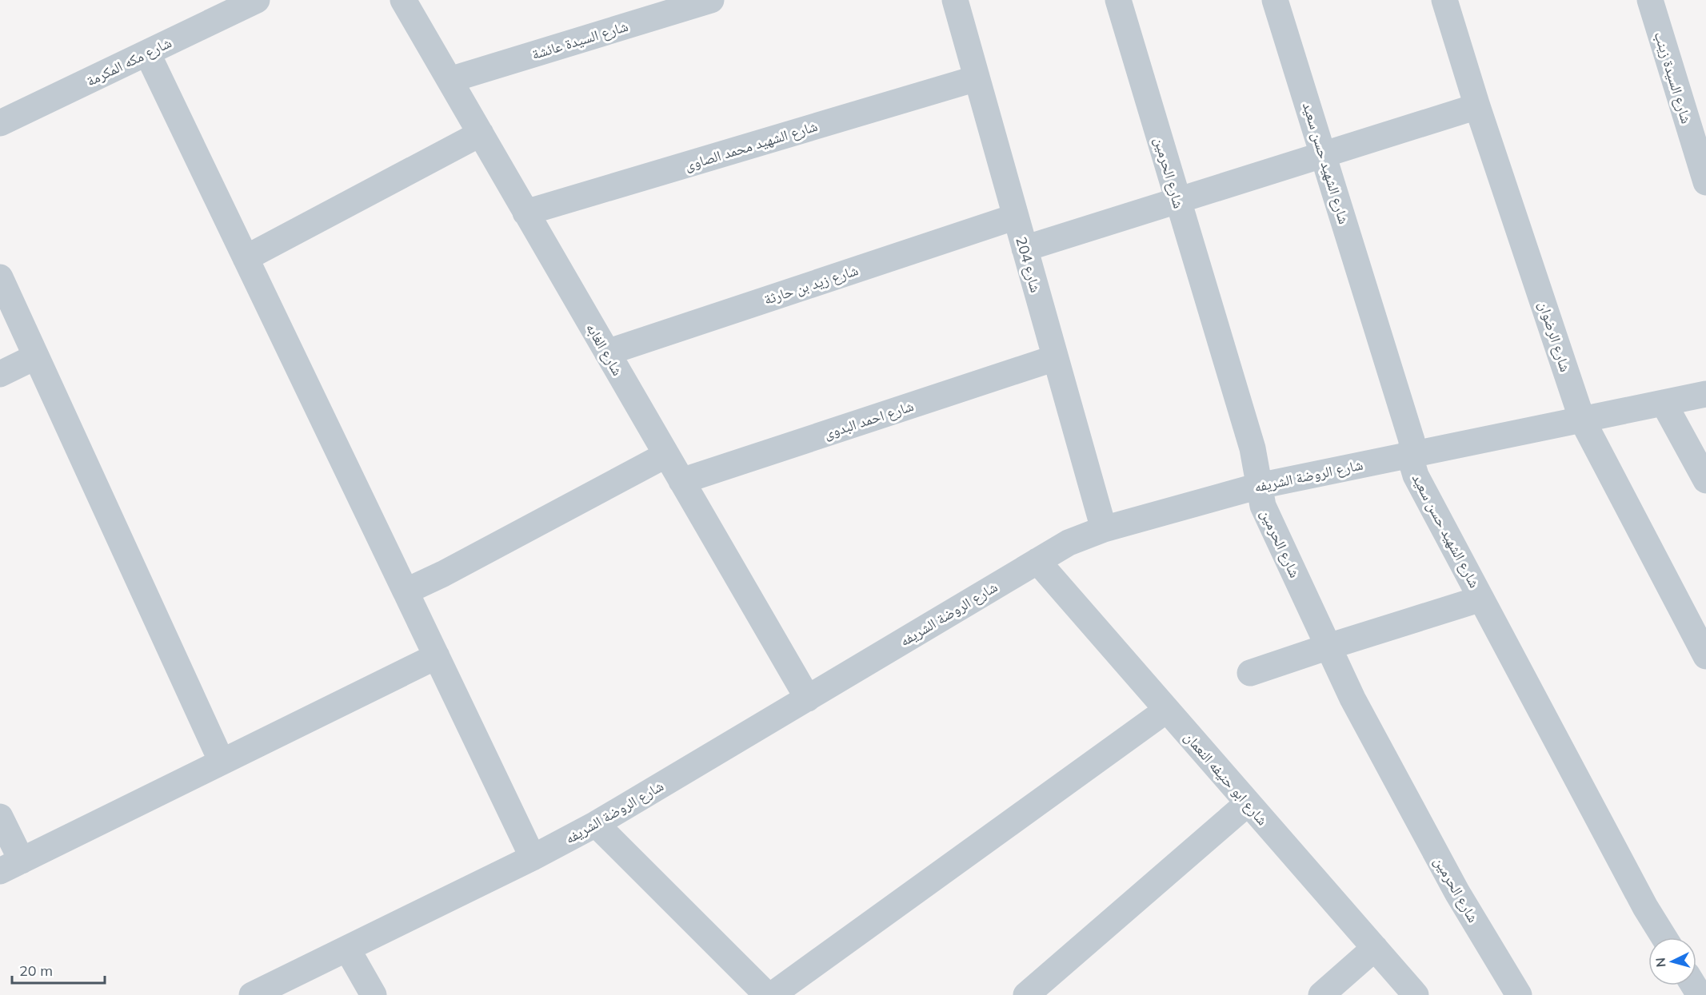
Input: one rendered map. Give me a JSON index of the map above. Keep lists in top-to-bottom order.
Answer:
{
  "streets": {
    "street": [
      "شارع السيدة عائشة",
      "شارع مكه المكرمة",
      "شارع السيدة زينب",
      "شارع الشهيد محمد الصاوى",
      "شارع الشهيد حسن سعيد",
      "شارع الحرمين",
      "شارع 204",
      "شارع زيد بن حارثة",
      "شارع الرضوان",
      "شارع الغابه",
      "شارع احمد البدوى",
      "شارع الروضة الشريفه",
      "شارع ابو حنيفه النعمان"
    ]
  },
  "crossings": [
    ["شارع السيدة عائشة", "شارع الغابه"],
    ["شارع الشهيد محمد الصاوى", "شارع 204"],
    ["شارع الشهيد محمد الصاوى", "شارع الغابه"],
    ["شارع الشهيد حسن سعيد", "شارع الروضة الشريفه"],
    ["شارع الحرمين", "شارع الروضة الشريفه"],
    ["شارع 204", "شارع زيد بن حارثة"],
    ["شارع 204", "شارع احمد البدوى"],
    ["شارع 204", "شارع الروضة الشريفه"],
    ["شارع زيد بن حارثة", "شارع الغابه"],
    ["شارع الرضوان", "شارع الروضة الشريفه"],
    ["شارع الغابه", "شارع احمد البدوى"],
    ["شارع الغابه", "شارع الروضة الشريفه"],
    ["شارع الروضة الشريفه", "شارع ابو حنيفه النعمان"]
  ],
  "scale_bar": "20 m",
  "north": "left"
}
